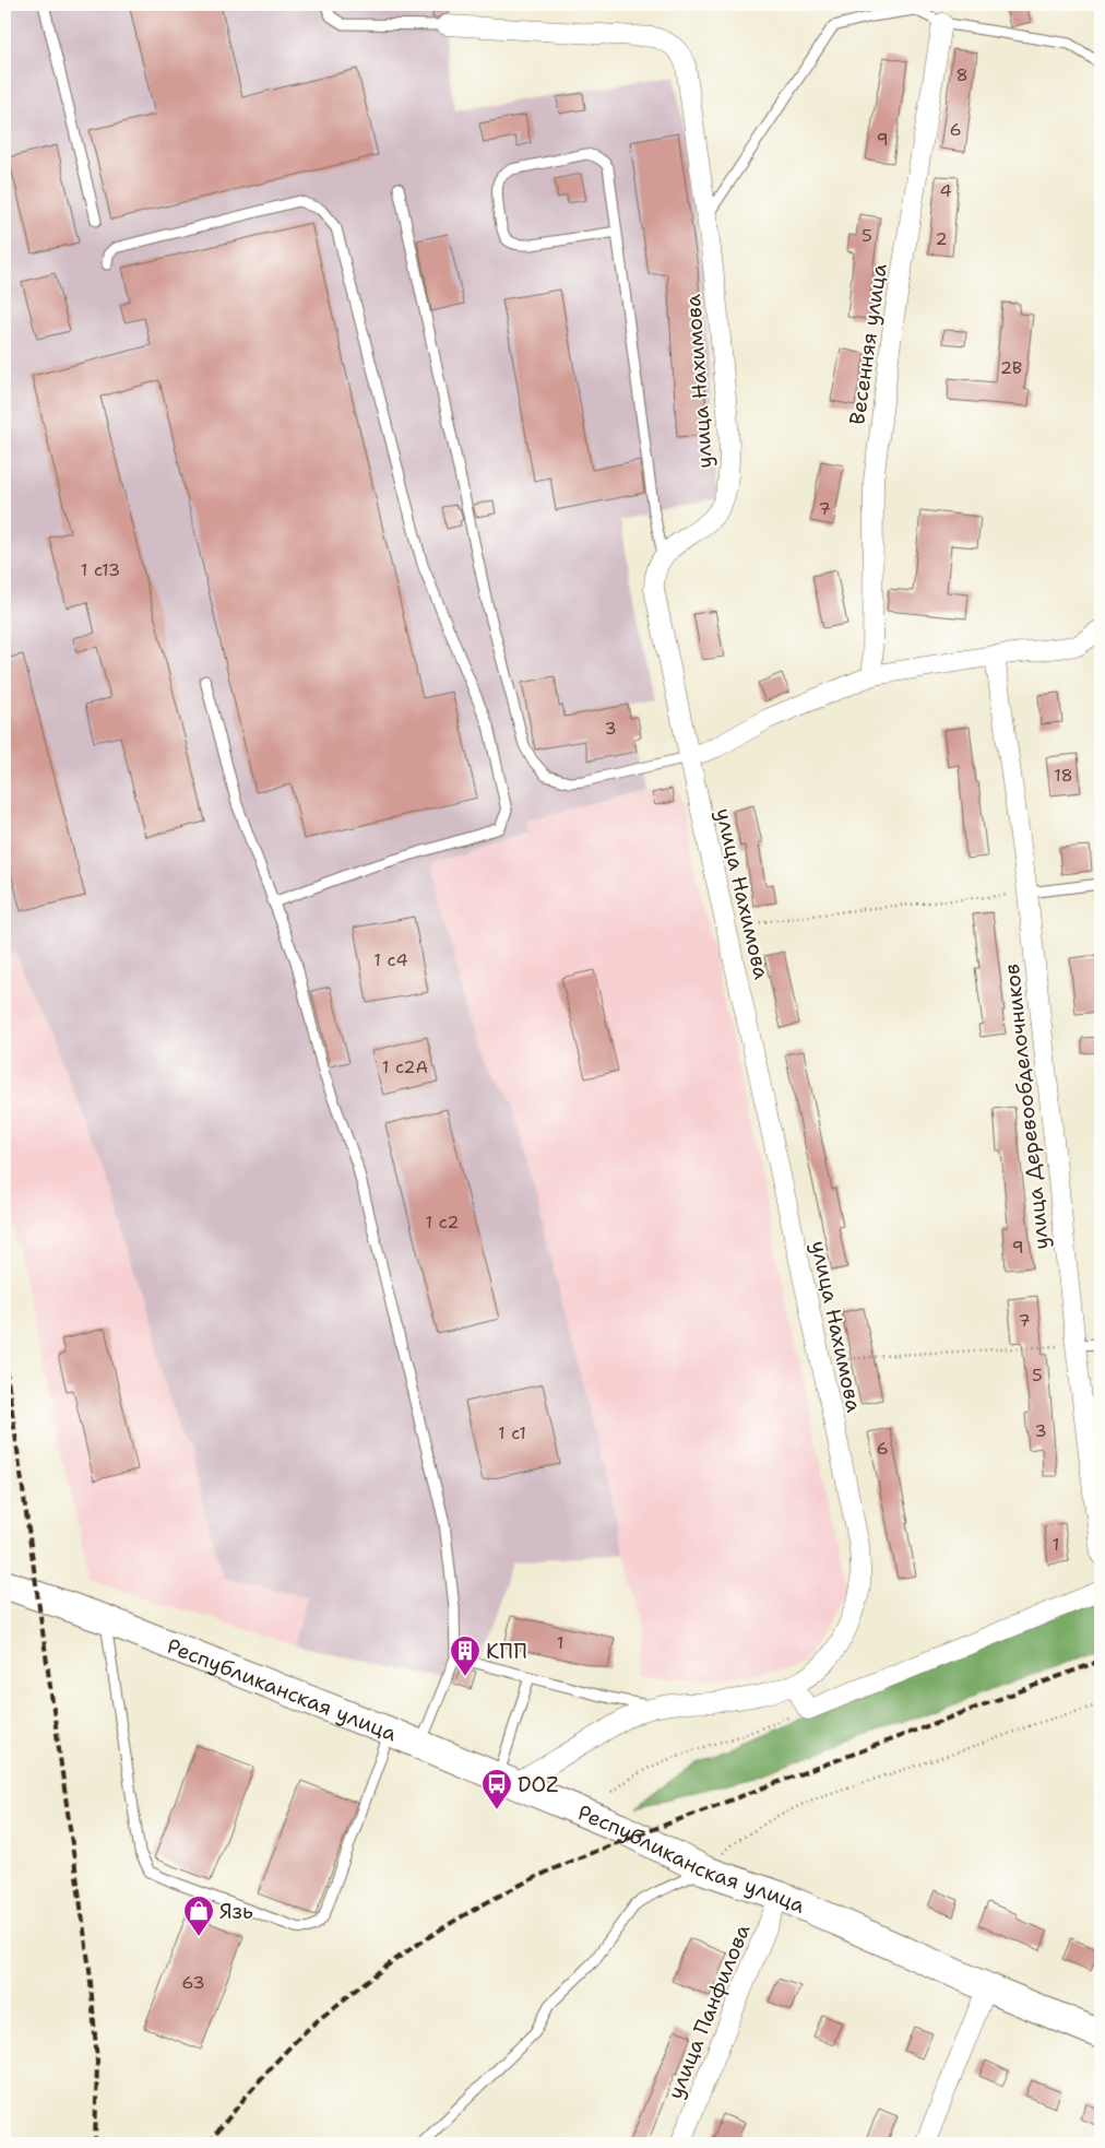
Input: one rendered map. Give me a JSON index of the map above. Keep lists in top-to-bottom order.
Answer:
{
  "streets": {
    "main road": ["Республиканская улица"],
    "street": [
      "Весенняя улица",
      "улица Нахимова",
      "улица Деревообделочников",
      "улица Панфилова"
    ]
  },
  "crossings": [
    ["улица Нахимова", "Республиканская улица"],
    ["Республиканская улица", "улица Панфилова"]
  ],
  "places": {
    "building": ["КПП"],
    "bus stop": ["DOZ"],
    "shop": ["Язь"]
  },
  "house_numbers": [
    "8",
    "6",
    "9",
    "4",
    "5",
    "2",
    "2В",
    "7",
    "1 с13",
    "3",
    "18",
    "1 с4",
    "1 с2А",
    "1 с2",
    "9",
    "7",
    "5",
    "3",
    "1 с1",
    "6",
    "1",
    "1",
    "63"
  ]
}
